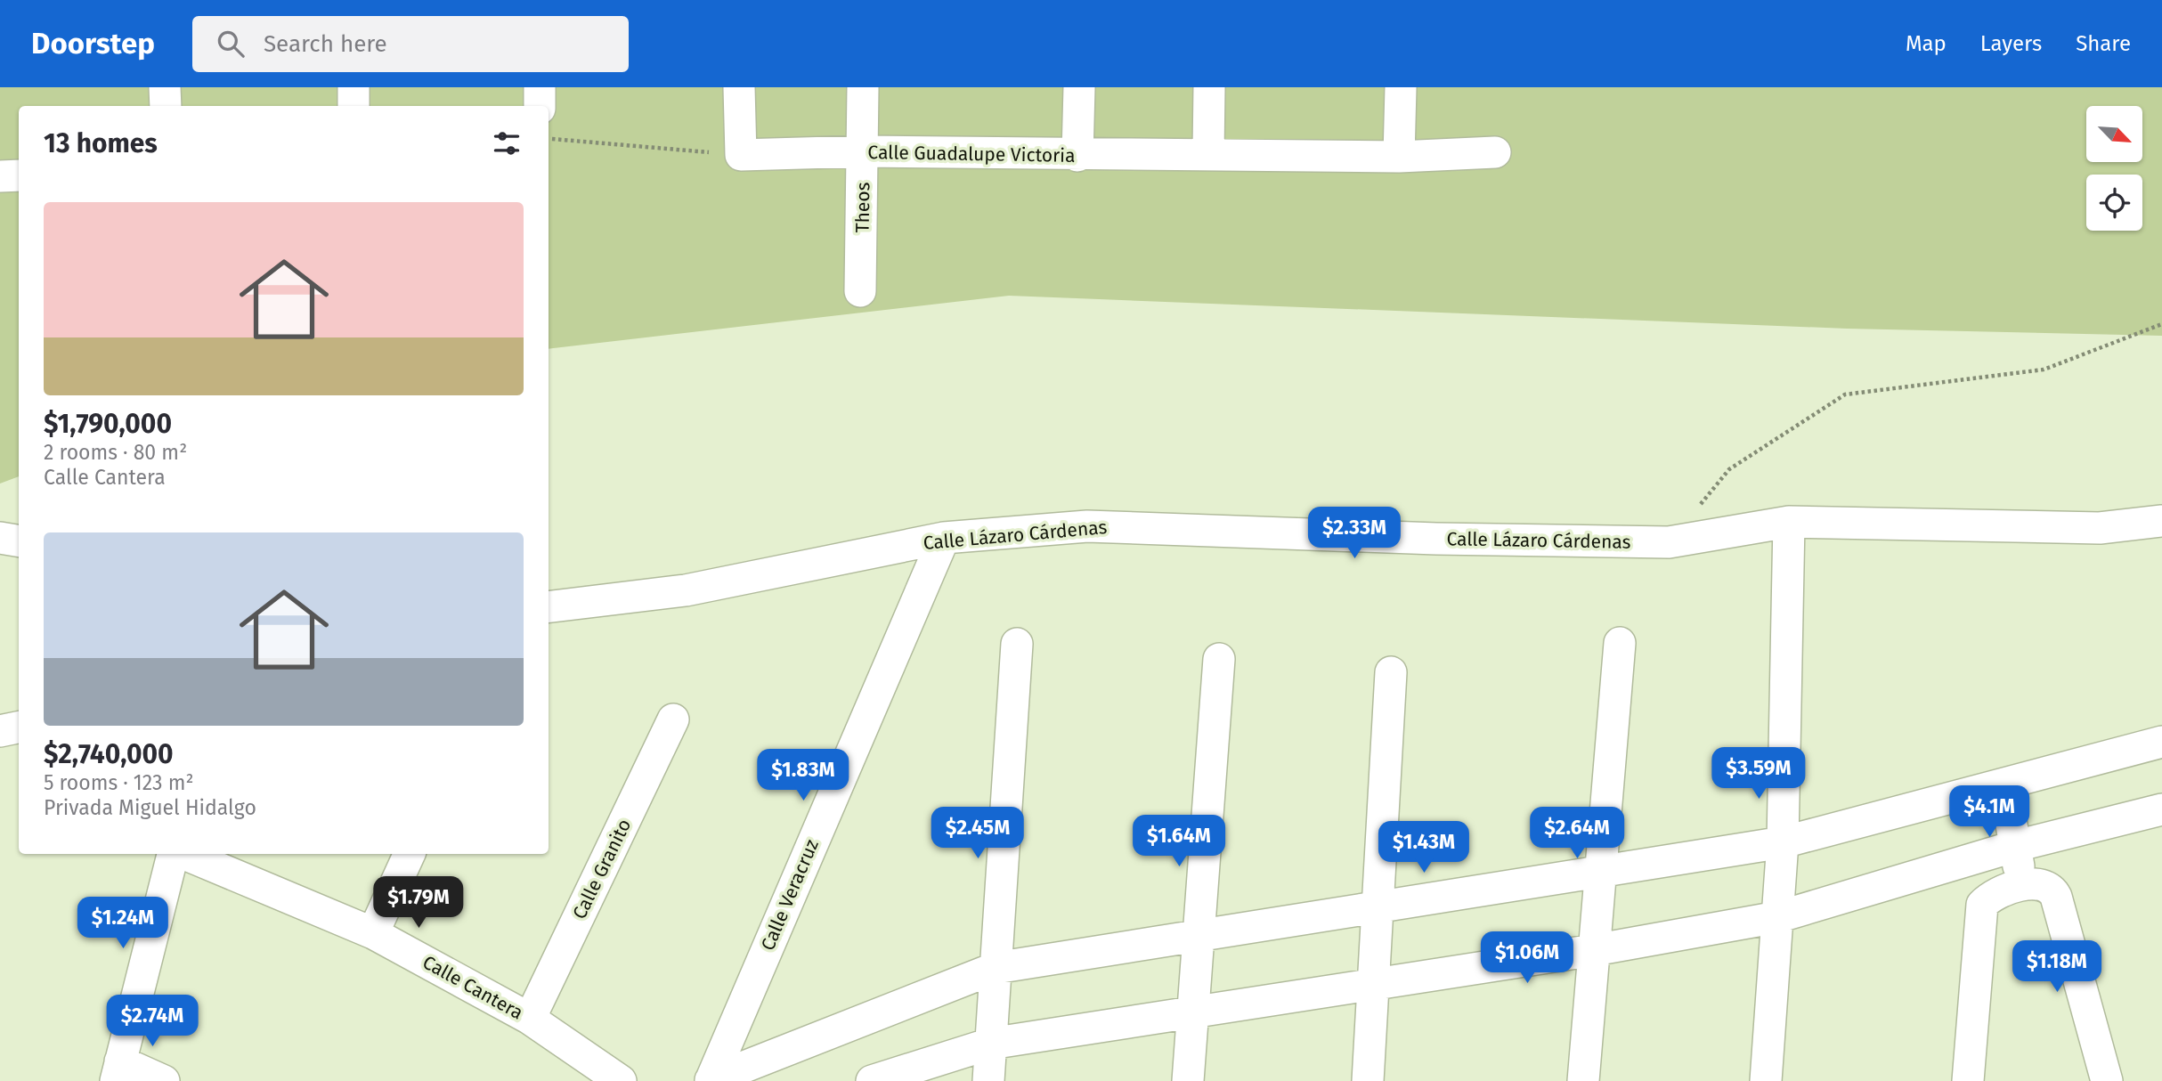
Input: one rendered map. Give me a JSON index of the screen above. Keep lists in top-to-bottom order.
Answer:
{
  "streets": {
    "street": [
      "Calle Guadalupe Victoria",
      "Theos",
      "Calle Lázaro Cárdenas",
      "Calle Granito",
      "Calle Veracruz",
      "Calle Cantera"
    ]
  },
  "crossings": [
    ["Calle Guadalupe Victoria", "Theos"],
    ["Calle Lázaro Cárdenas", "Calle Veracruz"],
    ["Calle Granito", "Calle Cantera"]
  ],
  "north": "bottom right",
  "page": {
    "header": "Doorstep",
    "search": "Search here",
    "nav": ["Map", "Layers", "Share"],
    "heading": "13 homes",
    "list": [
      {
        "name": "$1,790,000",
        "note": "2 rooms · 80 m² · Calle Cantera"
      },
      {
        "name": "$2,740,000",
        "note": "5 rooms · 123 m² · Privada Miguel Hidalgo"
      }
    ],
    "price": [
      "$2.33M",
      "$3.59M",
      "$1.83M",
      "$4.1M",
      "$2.45M",
      "$2.64M",
      "$1.64M",
      "$1.43M",
      "$1.79M",
      "$1.24M",
      "$1.06M",
      "$1.18M",
      "$2.74M"
    ]
  }
}
